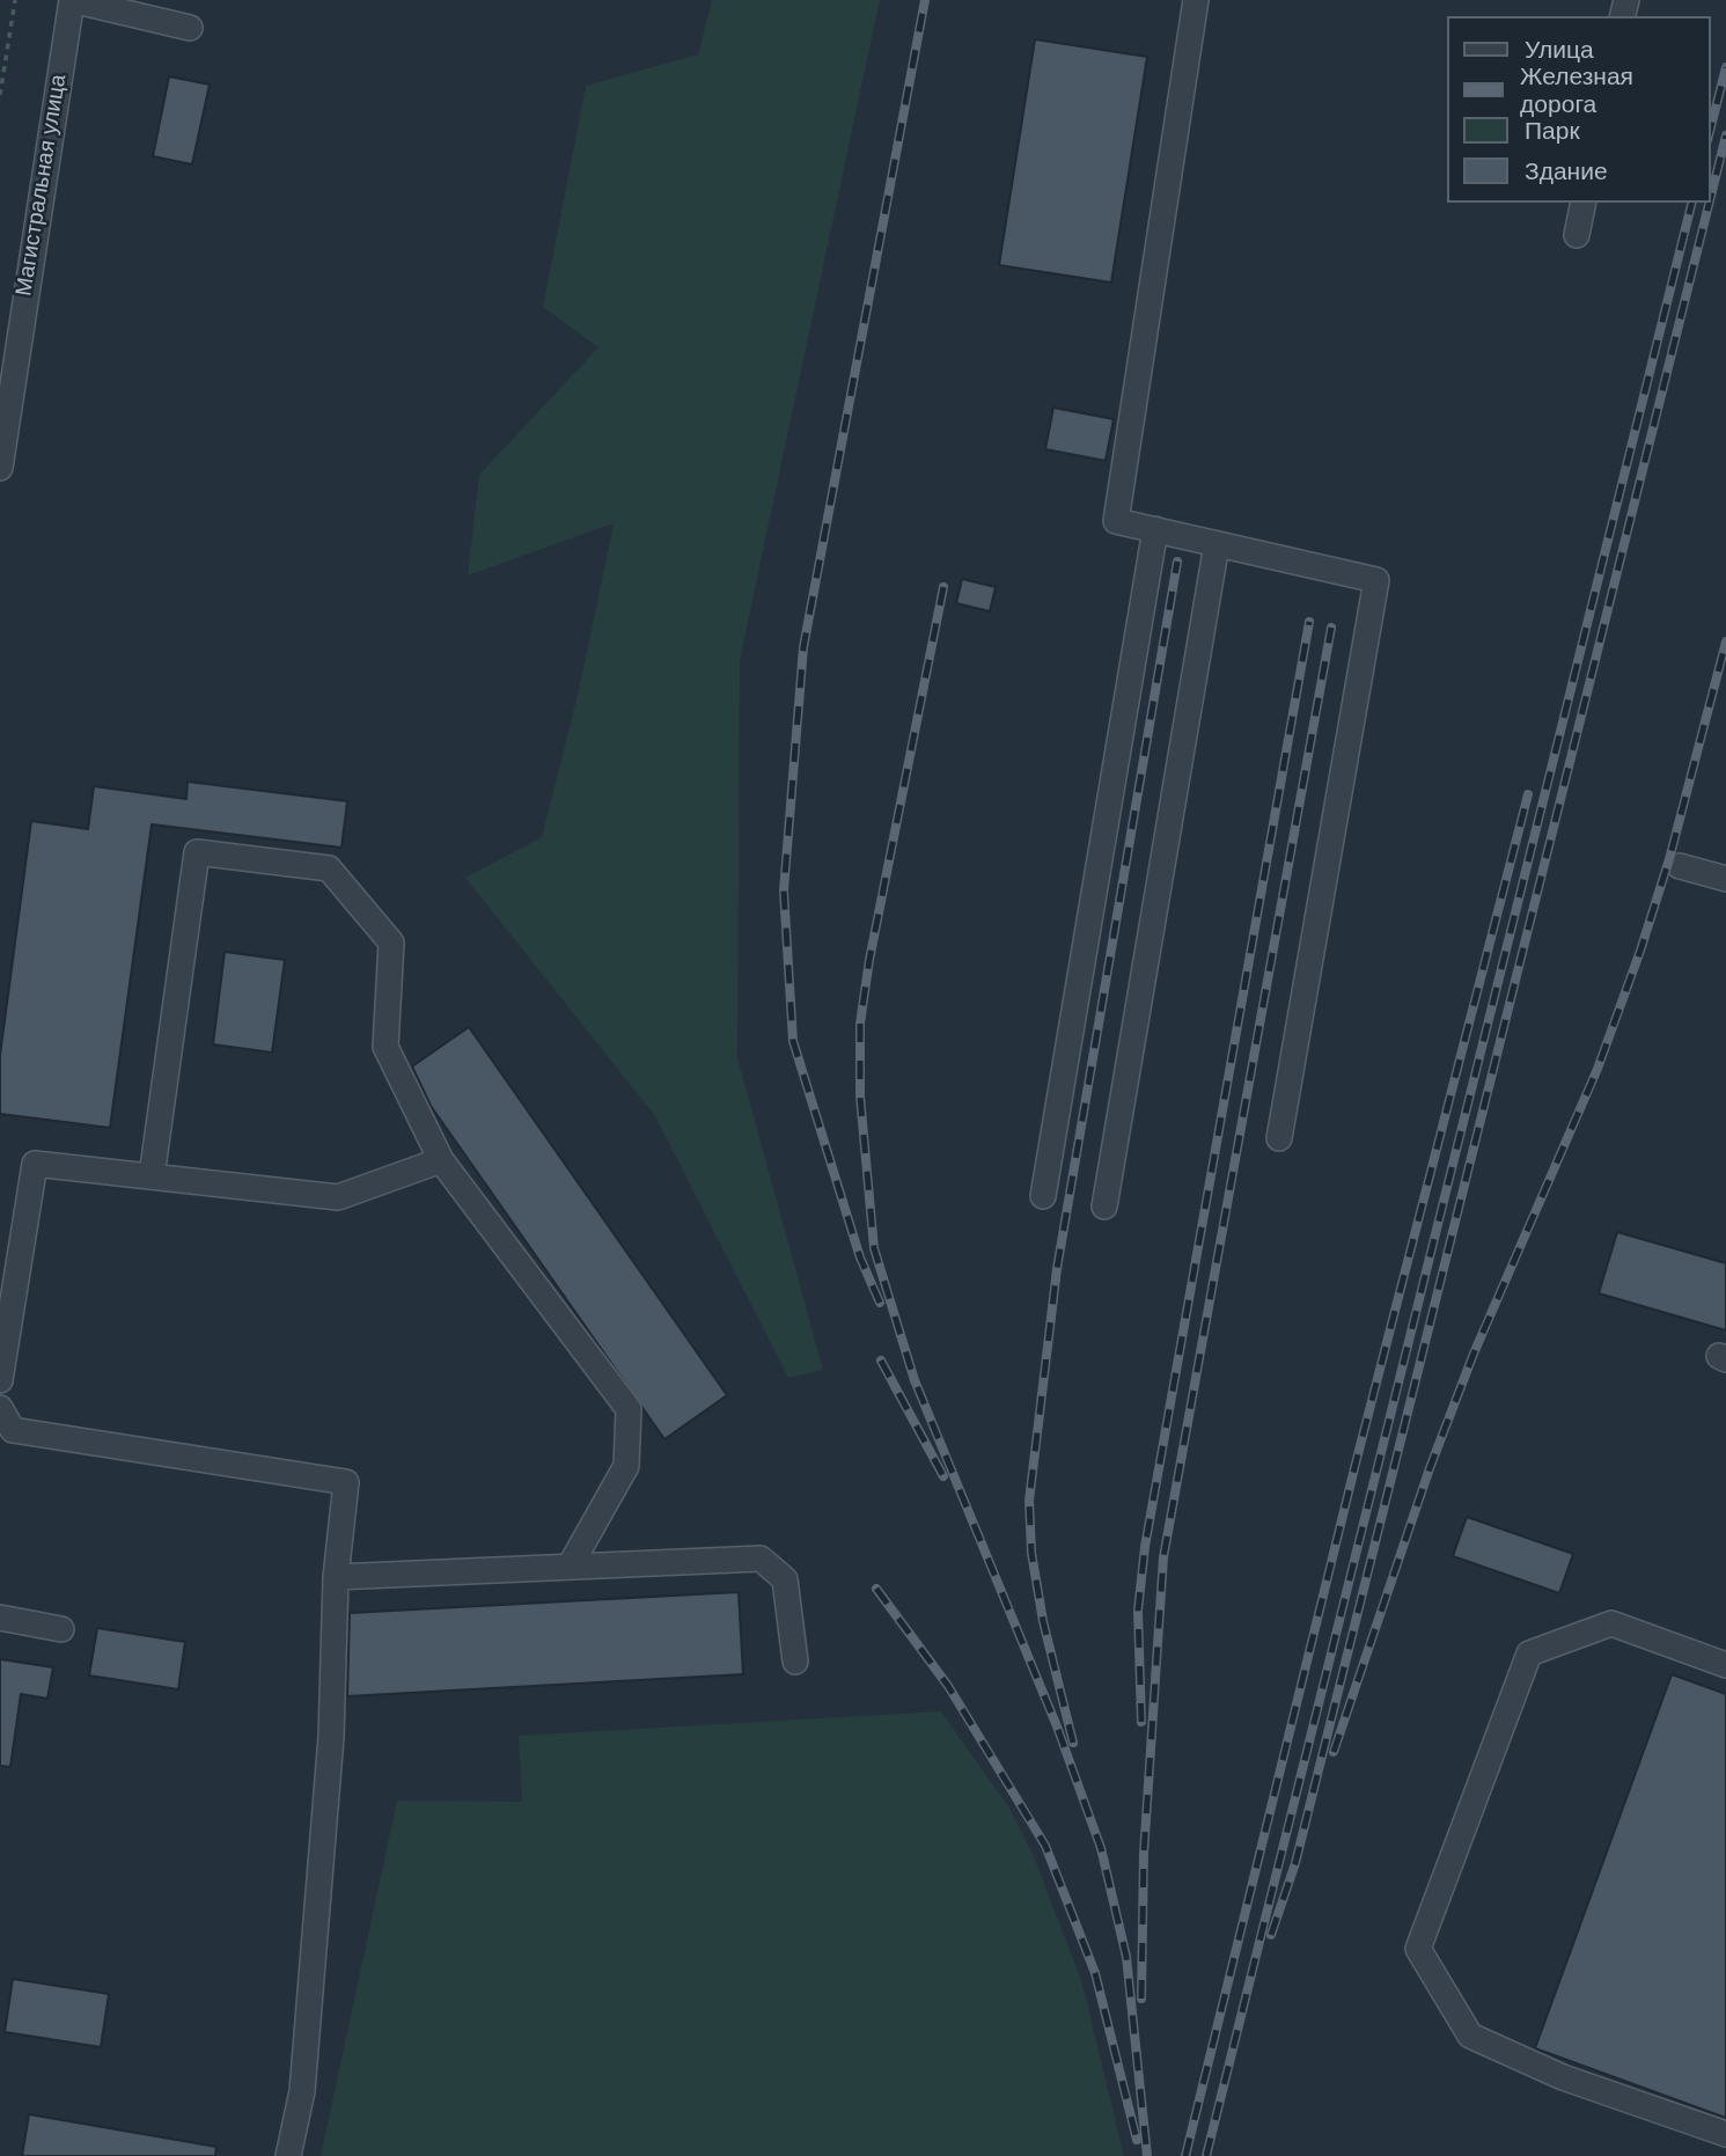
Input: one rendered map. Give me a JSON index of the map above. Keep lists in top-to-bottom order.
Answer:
{
  "streets": {
    "street": ["Магистральная улица"]
  },
  "legend": [
    "Улица",
    "Железная дорога",
    "Парк",
    "Здание"
  ]
}
